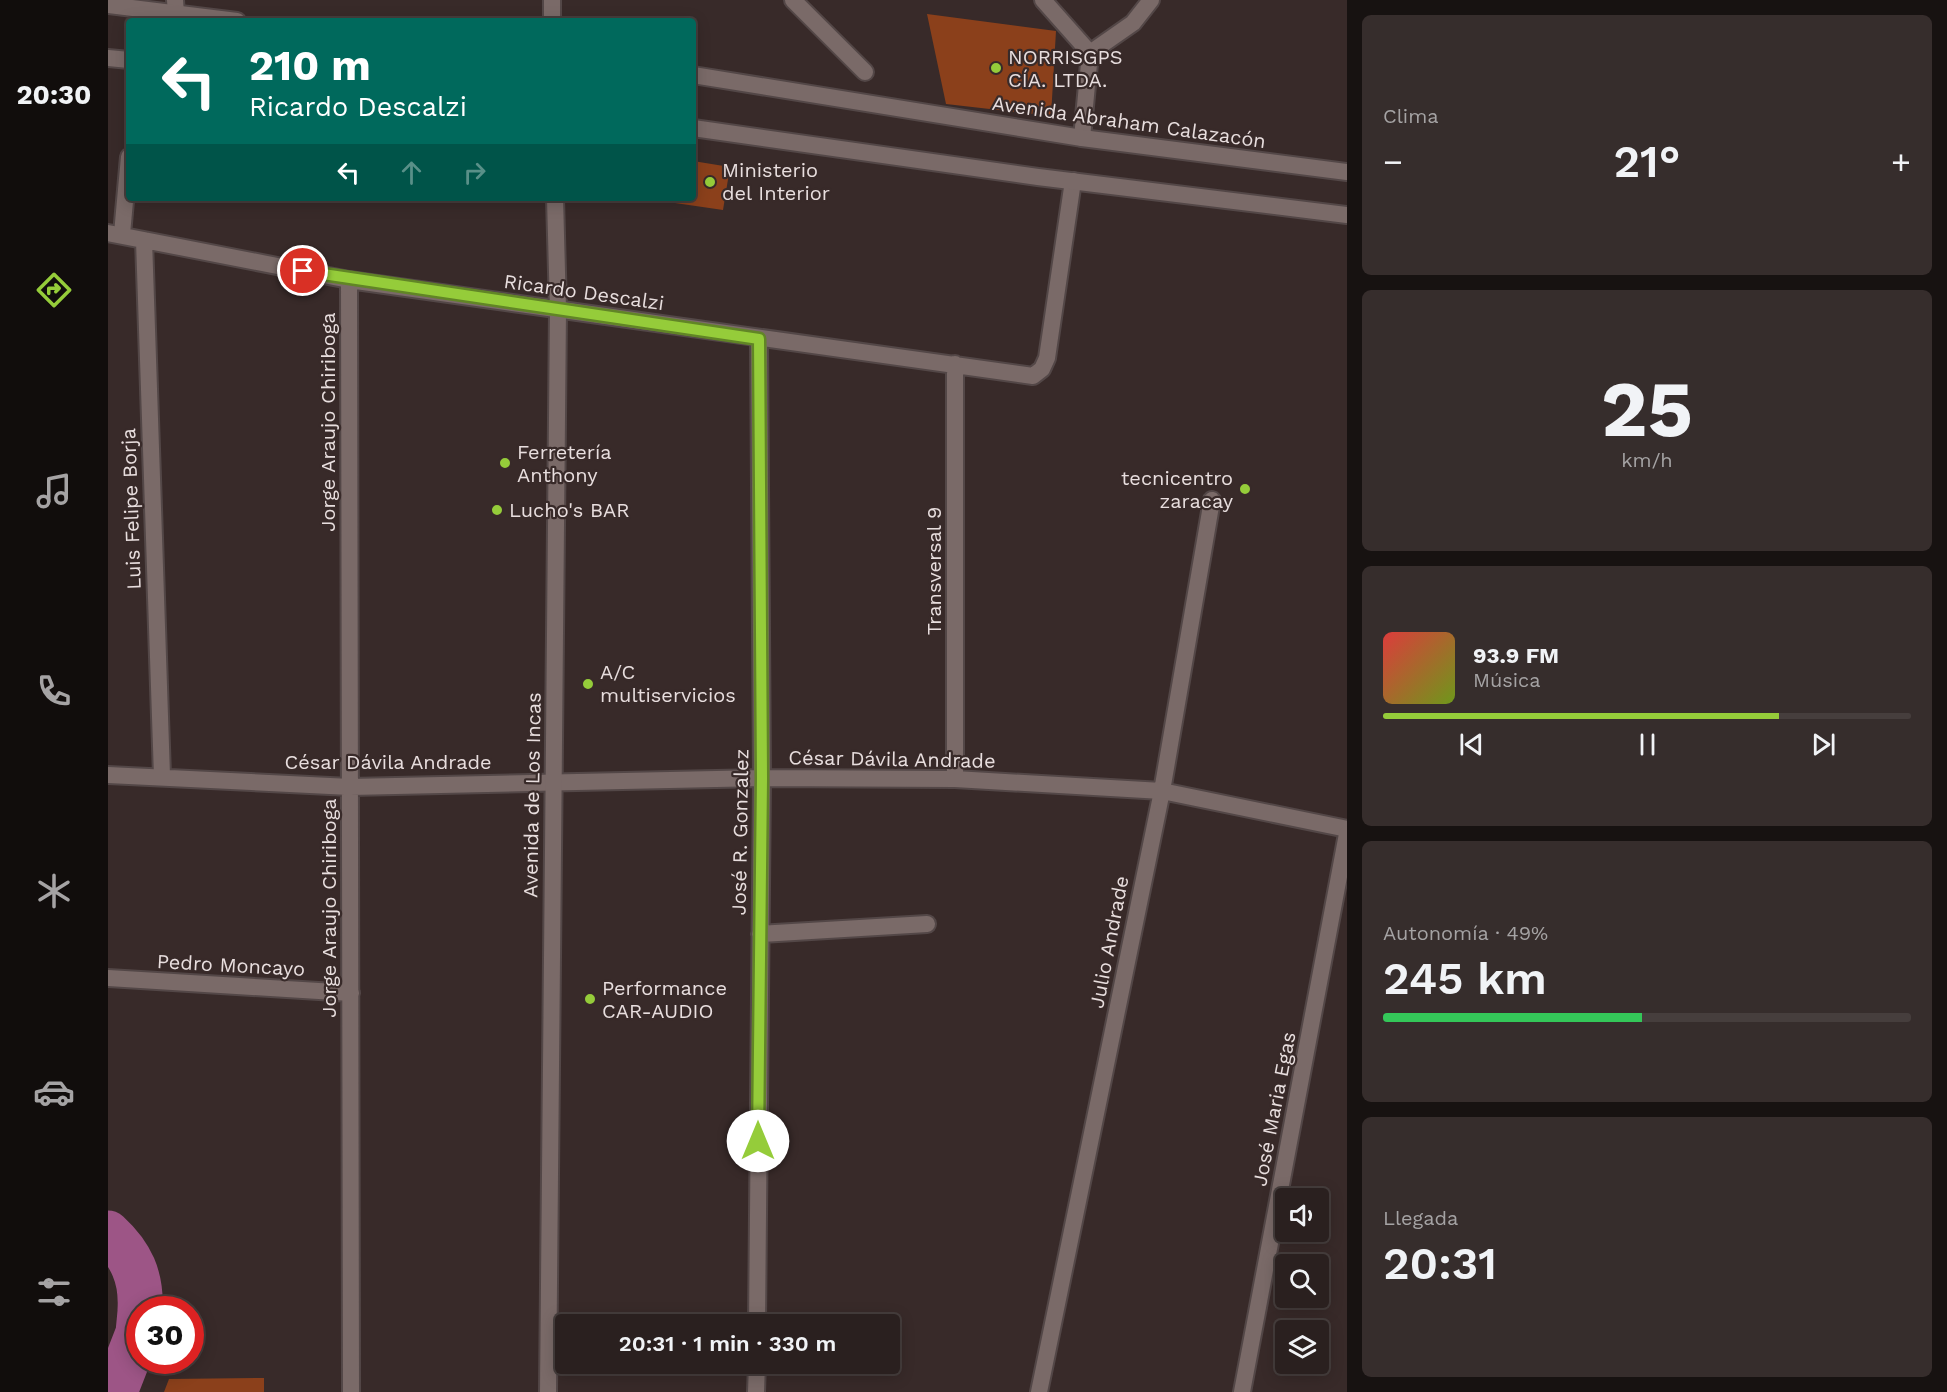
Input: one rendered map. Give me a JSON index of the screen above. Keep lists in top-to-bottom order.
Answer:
{
  "streets": {
    "street": [
      "Avenida Abraham Calazacón",
      "Ricardo Descalzi",
      "Jorge Araujo Chiriboga",
      "Luis Felipe Borja",
      "Transversal 9",
      "César Dávila Andrade",
      "Avenida de Los Incas",
      "José R. Gonzalez",
      "Julio Andrade",
      "Pedro Moncayo",
      "José Maria Egas"
    ]
  },
  "crossings": [
    ["Ricardo Descalzi", "Jorge Araujo Chiriboga"],
    ["Ricardo Descalzi", "Luis Felipe Borja"],
    ["Ricardo Descalzi", "Transversal 9"],
    ["Ricardo Descalzi", "Avenida de Los Incas"],
    ["Ricardo Descalzi", "José R. Gonzalez"],
    ["Jorge Araujo Chiriboga", "César Dávila Andrade"],
    ["Jorge Araujo Chiriboga", "Pedro Moncayo"],
    ["Luis Felipe Borja", "César Dávila Andrade"],
    ["Transversal 9", "César Dávila Andrade"],
    ["César Dávila Andrade", "Avenida de Los Incas"],
    ["César Dávila Andrade", "José R. Gonzalez"],
    ["César Dávila Andrade", "Julio Andrade"]
  ],
  "places": [
    "NORRISGPS CÍA. LTDA.",
    "Ministerio del Interior",
    "Ferretería Anthony",
    "tecnicentro zaracay",
    "Lucho's BAR",
    "A/C multiservicios",
    "Performance CAR-AUDIO"
  ],
  "page": {
    "tabs": "20:30",
    "tile": [
      "Clima",
      ["25", "km/h"],
      ["Autonomía · 49%", "245 km"],
      ["Llegada", "20:31"]
    ],
    "turn": ["210 m", "Ricardo Descalzi"],
    "heat": ["−", "21°", "+"],
    "song": ["93.9 FM", "Música"],
    "limit": "30",
    "trip": "20:31 · 1 min · 330 m"
  }
}
